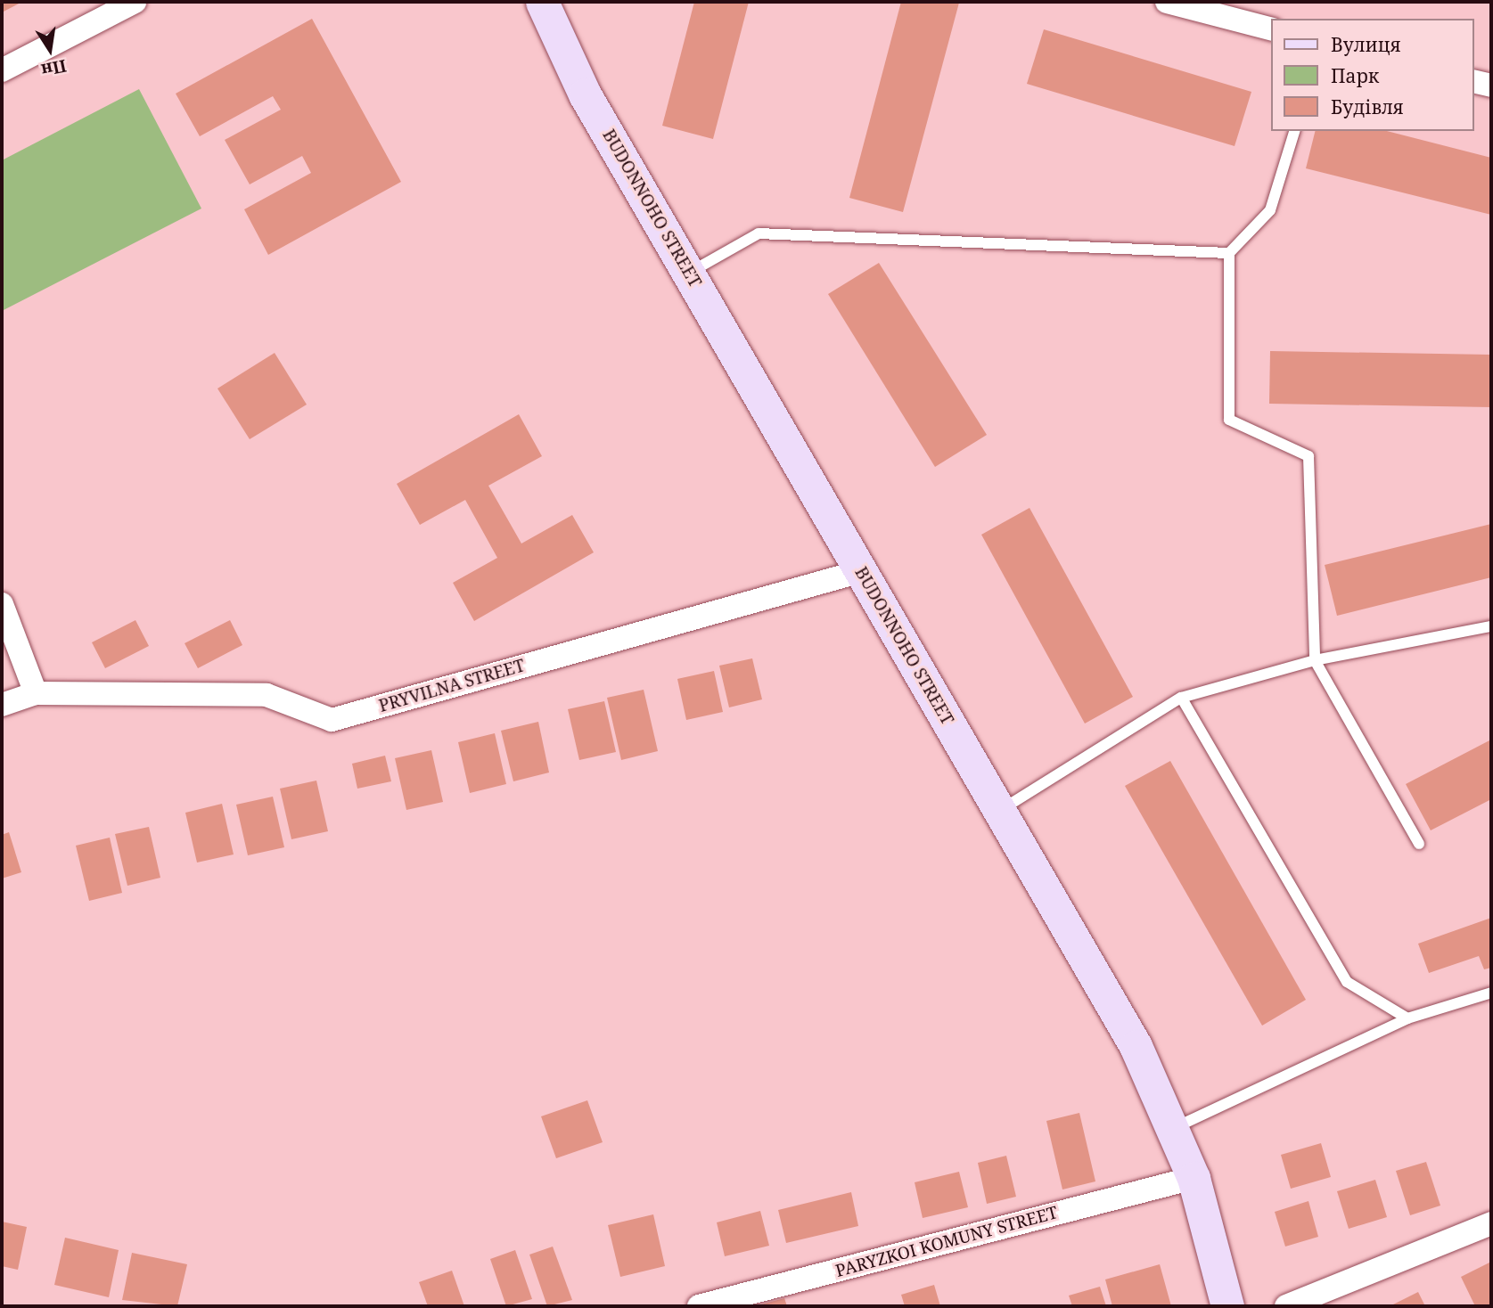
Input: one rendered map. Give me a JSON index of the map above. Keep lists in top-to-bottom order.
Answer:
{
  "streets": {
    "main road": ["BUDONNOHO STREET"],
    "street": ["PRYVILNA STREET", "PARYZKOI KOMUNY STREET"]
  },
  "crossings": [
    ["BUDONNOHO STREET", "PRYVILNA STREET"],
    ["BUDONNOHO STREET", "PARYZKOI KOMUNY STREET"]
  ],
  "legend": ["Вулиця", "Парк", "Будівля"],
  "north": "bottom"
}
